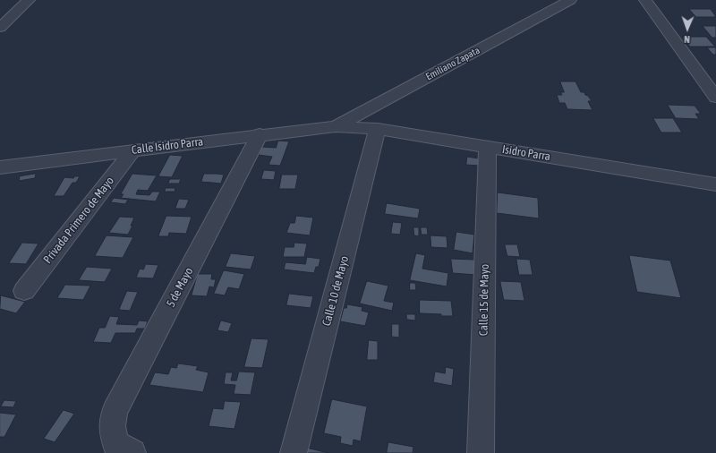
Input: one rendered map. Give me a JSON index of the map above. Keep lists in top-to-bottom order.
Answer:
{
  "streets": {
    "street": [
      "Emiliano Zapata",
      "Calle Isidro Parra",
      "Isidro Parra",
      "Privada Primero de Mayo",
      "5 de Mayo",
      "Calle 10 de Mayo",
      "Calle 15 de Mayo"
    ]
  },
  "crossings": [
    ["Emiliano Zapata", "Calle Isidro Parra"],
    ["Emiliano Zapata", "Isidro Parra"],
    ["Calle Isidro Parra", "Isidro Parra"],
    ["Calle Isidro Parra", "Privada Primero de Mayo"],
    ["Calle Isidro Parra", "5 de Mayo"],
    ["Isidro Parra", "Calle 10 de Mayo"],
    ["Isidro Parra", "Calle 15 de Mayo"]
  ],
  "north": "bottom"
}
